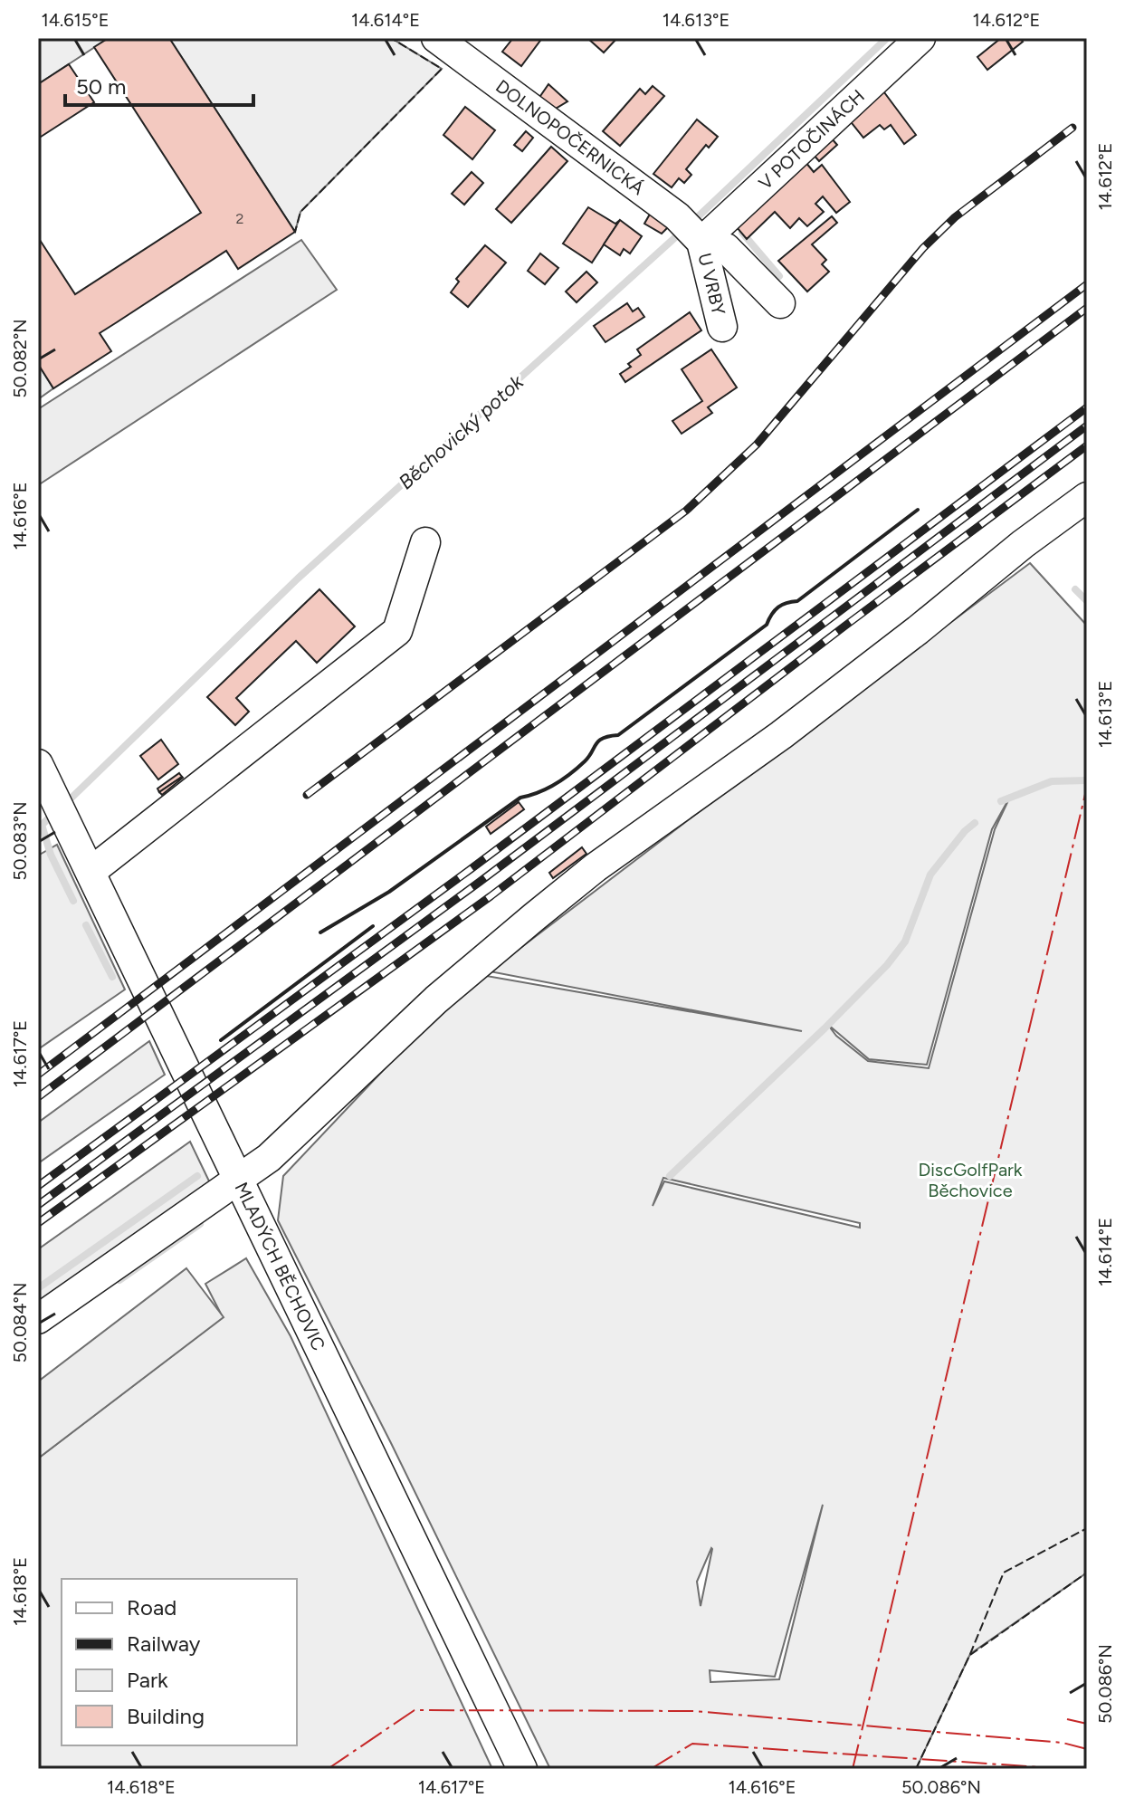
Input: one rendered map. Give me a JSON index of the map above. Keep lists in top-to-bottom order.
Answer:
{
  "streets": {
    "street": [
      "DOLNOPOČERNICKÁ",
      "V POTOČINÁCH",
      "U VRBY",
      "MLADÝCH BĚCHOVIC"
    ]
  },
  "crossings": [
    ["DOLNOPOČERNICKÁ", "V POTOČINÁCH"],
    ["DOLNOPOČERNICKÁ", "U VRBY"],
    ["V POTOČINÁCH", "U VRBY"]
  ],
  "water": ["Běchovický potok"],
  "parks": ["DiscGolfPark Běchovice"],
  "house_numbers": ["2"],
  "legend": [
    "Road",
    "Railway",
    "Park",
    "Building"
  ],
  "scale_bar": "50 m",
  "coordinates": [
    "14.615°E",
    "14.614°E",
    "14.613°E",
    "14.612°E",
    "50.082°N",
    "14.616°E",
    "50.083°N",
    "14.617°E",
    "50.084°N",
    "14.618°E",
    "50.086°N"
  ]
}
